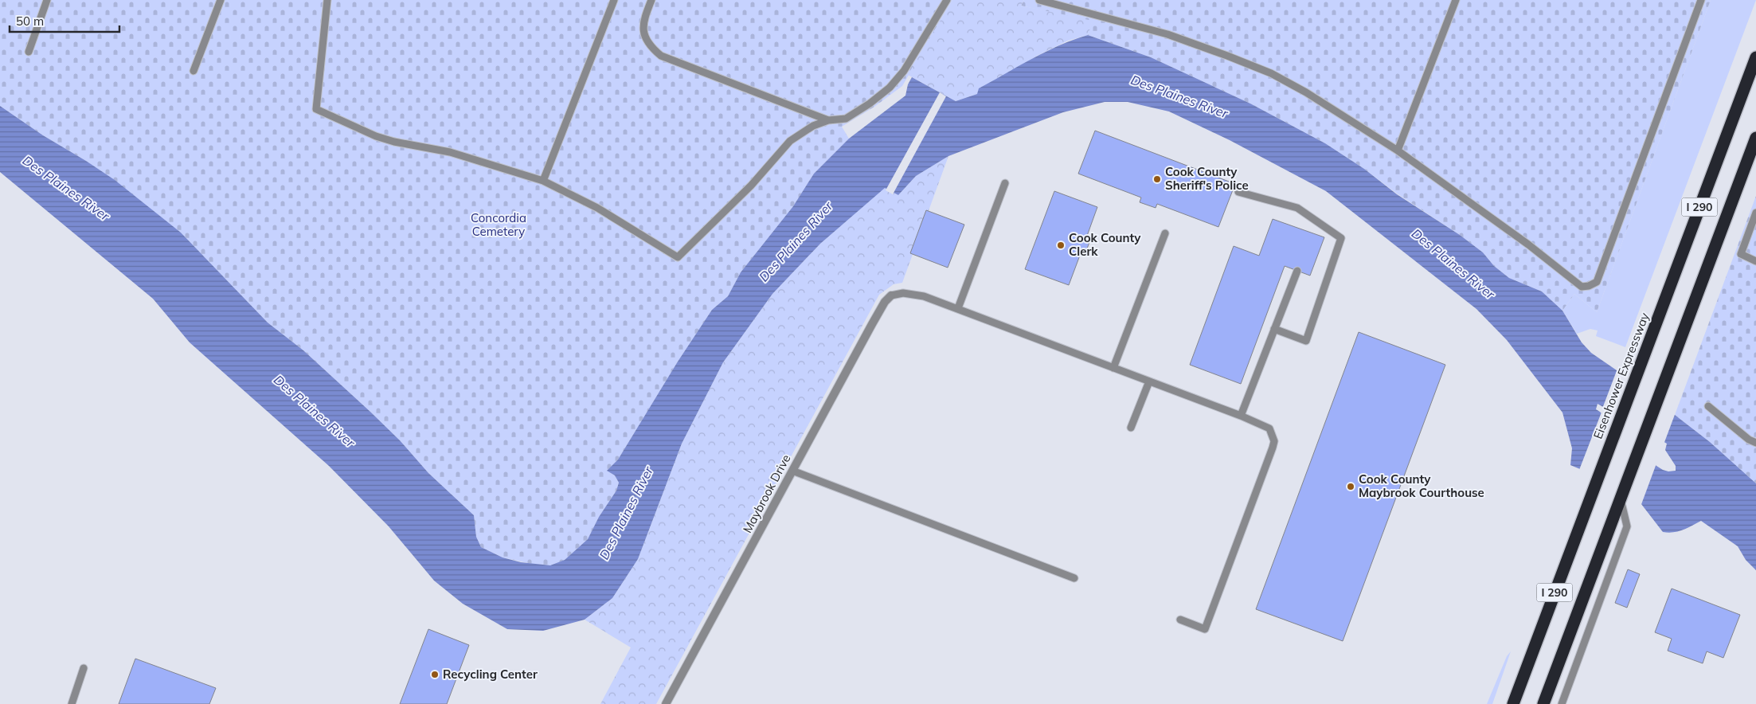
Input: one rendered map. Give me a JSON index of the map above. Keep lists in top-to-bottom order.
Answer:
{
  "streets": {
    "highway": ["I 290", "Eisenhower Expressway"],
    "street": ["Maybrook Drive"]
  },
  "water": ["Des Plaines River"],
  "parks": ["Concordia Cemetery"],
  "places": [
    "Cook County Sheriff's Police",
    "Cook County Clerk",
    "Cook County Maybrook Courthouse",
    "Recycling Center"
  ],
  "scale_bar": "50 m"
}
